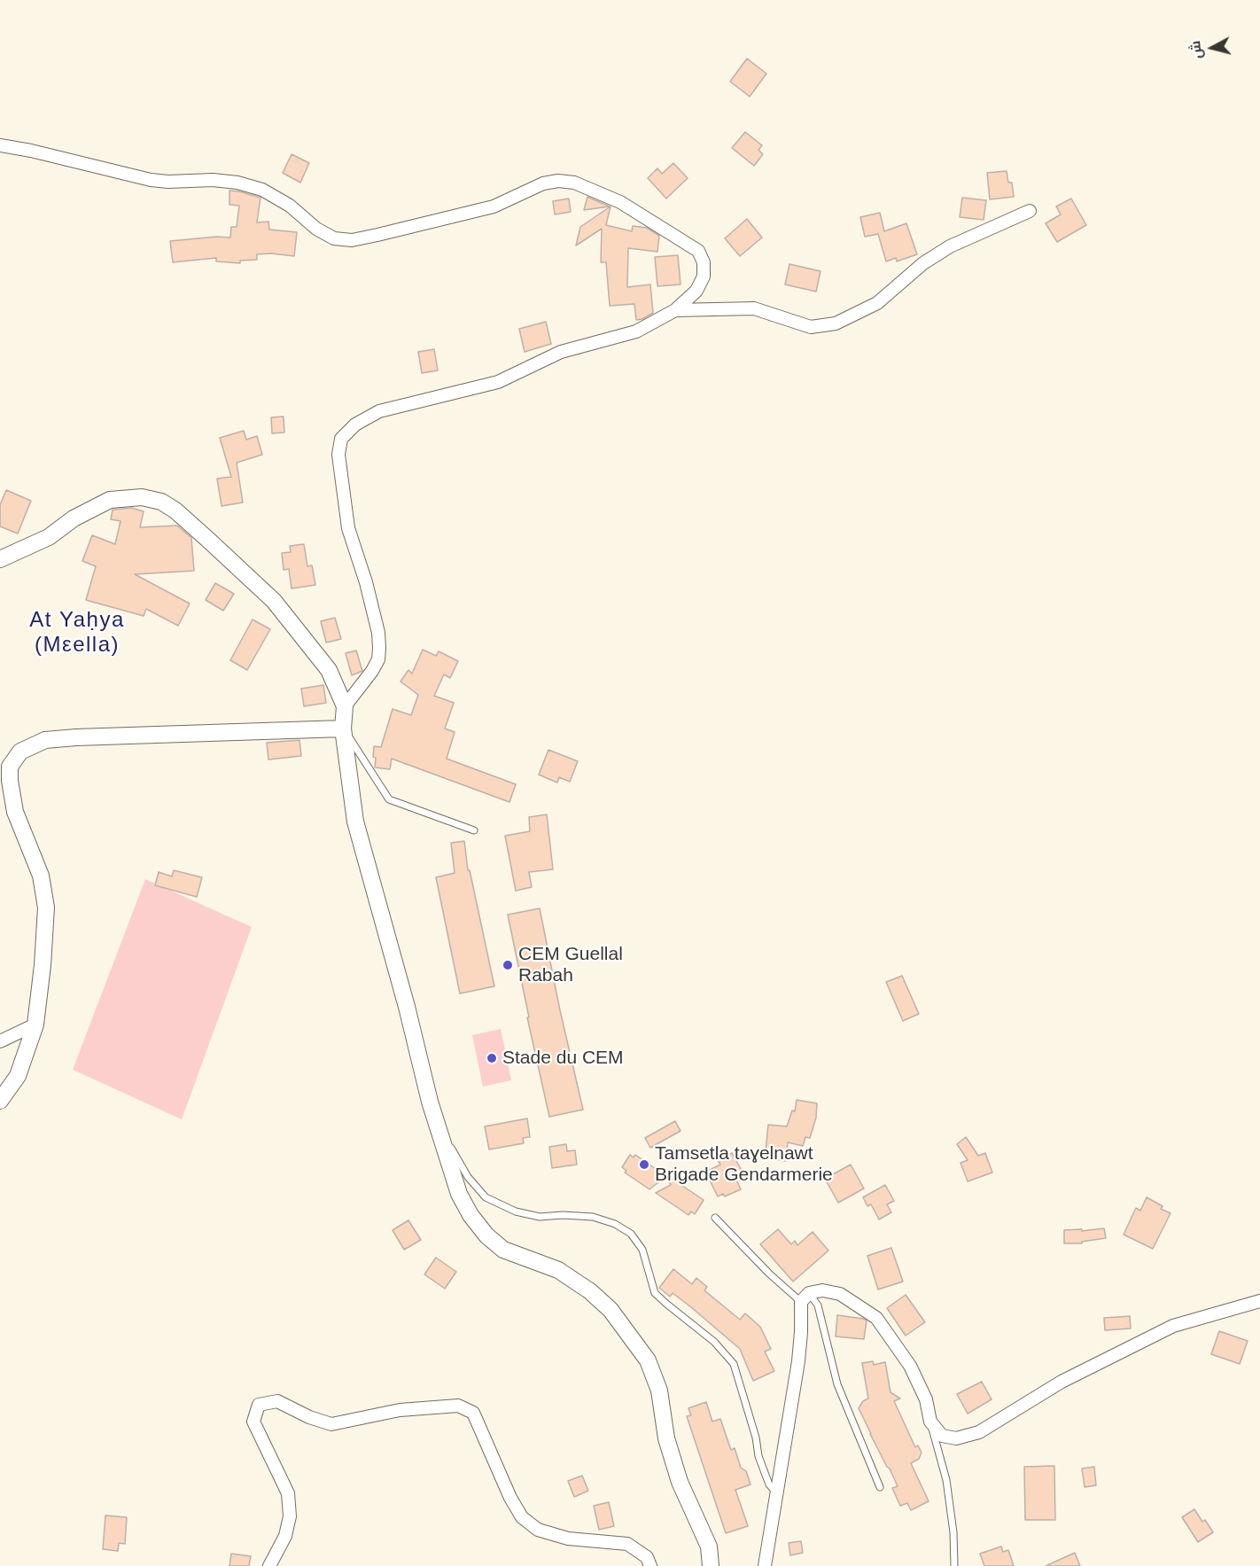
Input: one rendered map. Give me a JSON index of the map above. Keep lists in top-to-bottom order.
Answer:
{
  "districts": ["At Yaḥya (Mεella)"],
  "places": ["CEM Guellal Rabah", "Stade du CEM", "Tamsetla taɣelnawt Brigade Gendarmerie"],
  "north": "left"
}
